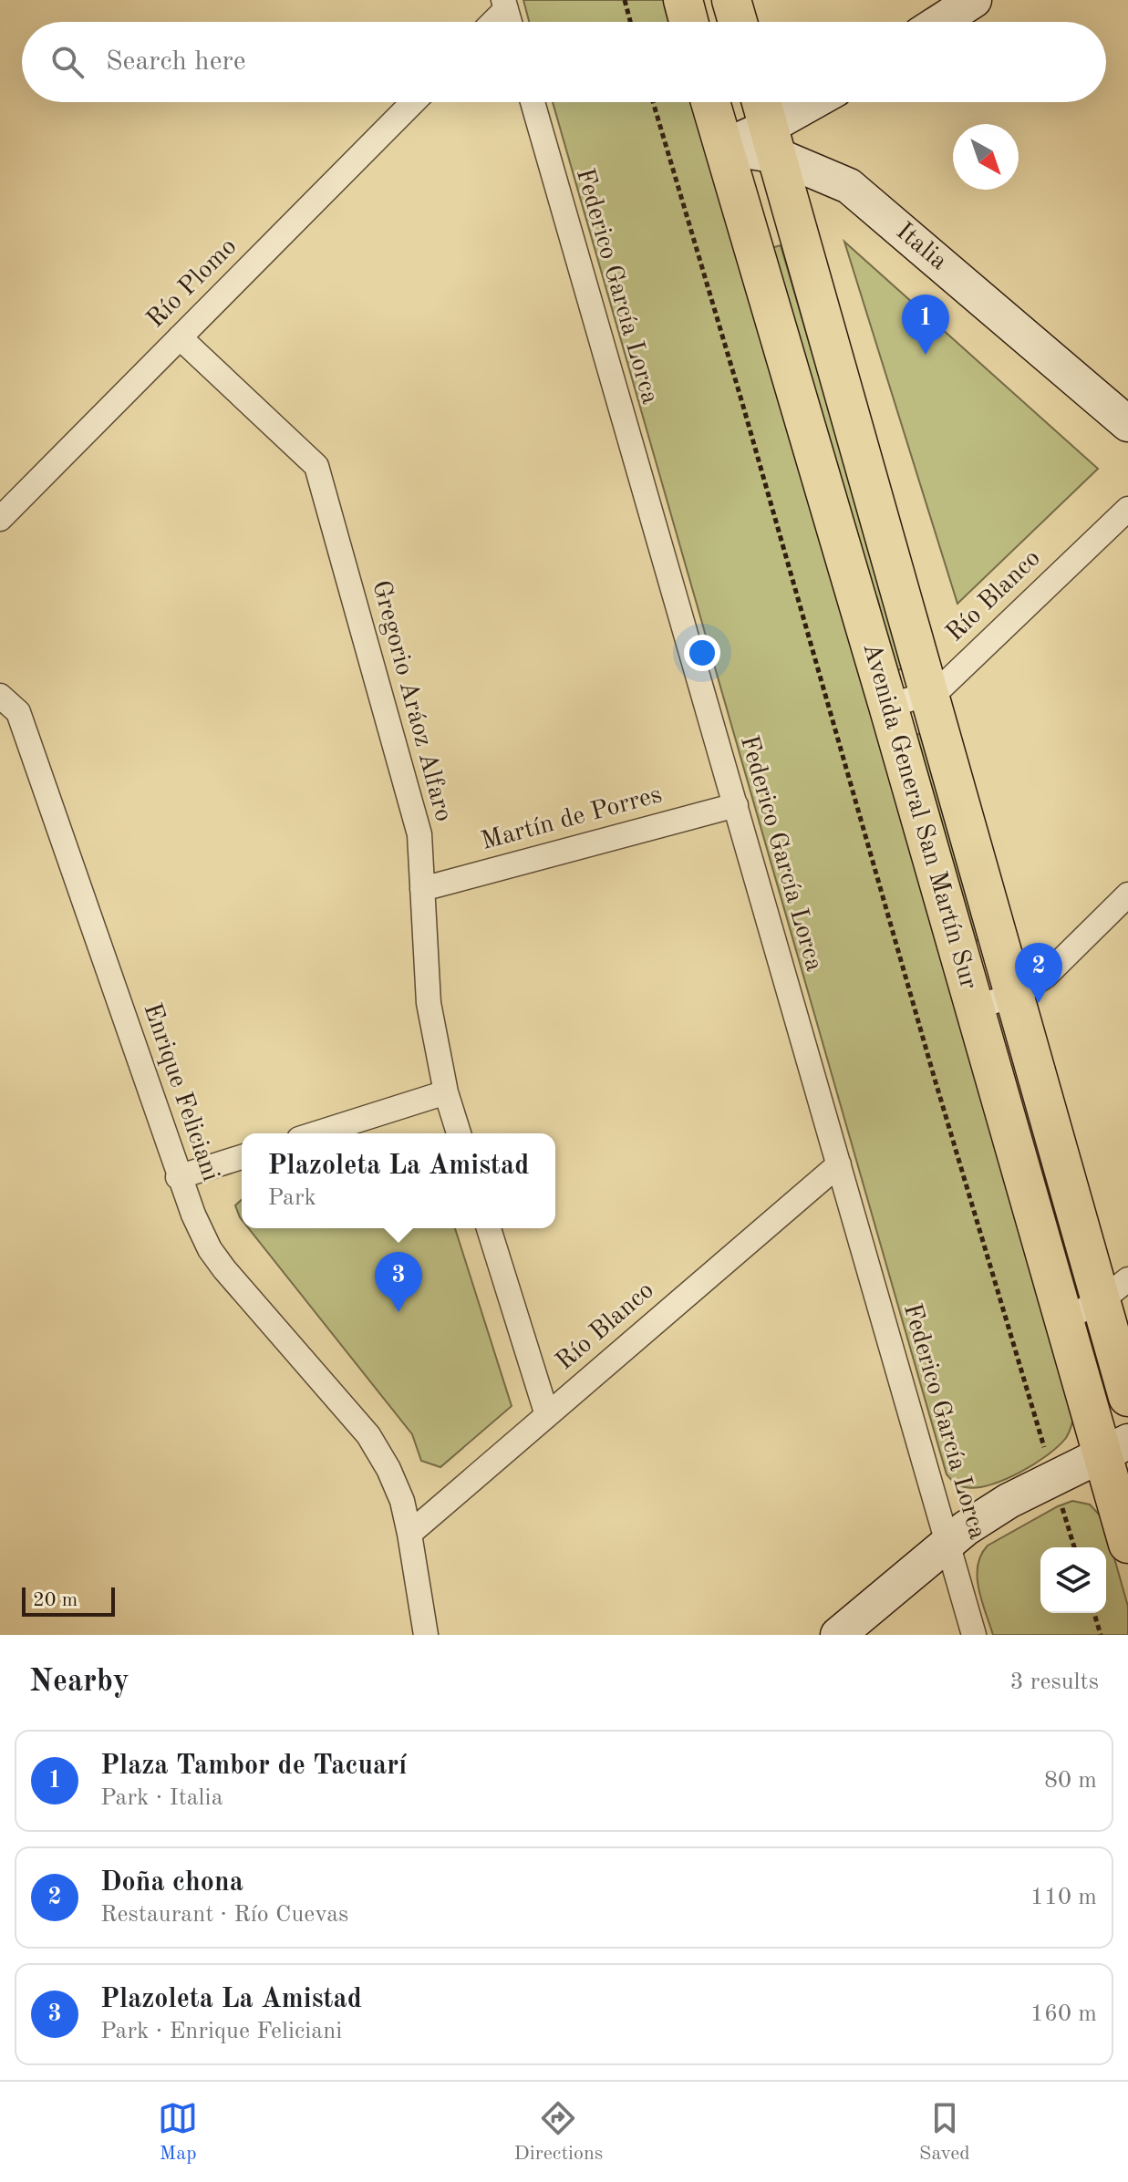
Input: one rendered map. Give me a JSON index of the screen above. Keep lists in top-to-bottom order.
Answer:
{
  "streets": {
    "main road": ["Avenida General San Martín Sur"],
    "street": [
      "Italia",
      "Río Plomo",
      "Federico García Lorca",
      "Río Blanco",
      "Gregorio Aráoz Alfaro",
      "Martín de Porres",
      "Enrique Feliciani"
    ]
  },
  "crossings": [
    ["Italia", "Avenida General San Martín Sur"],
    ["Río Plomo", "Gregorio Aráoz Alfaro"],
    ["Federico García Lorca", "Río Blanco"],
    ["Federico García Lorca", "Martín de Porres"],
    ["Río Blanco", "Avenida General San Martín Sur"],
    ["Río Blanco", "Enrique Feliciani"],
    ["Gregorio Aráoz Alfaro", "Martín de Porres"]
  ],
  "scale_bar": "20 m",
  "north": "bottom right",
  "page": {
    "search": "Search here",
    "pins": ["1", "2", "3"],
    "popup": ["Plazoleta La Amistad", "Park"],
    "scale": "20 m",
    "heading": ["Nearby", "3 results"],
    "list": [
      {
        "mark": "1",
        "name": "Plaza Tambor de Tacuarí",
        "note": "Park · Italia",
        "value": "80 m"
      },
      {
        "mark": "2",
        "name": "Doña chona",
        "note": "Restaurant · Río Cuevas",
        "value": "110 m"
      },
      {
        "mark": "3",
        "name": "Plazoleta La Amistad",
        "note": "Park · Enrique Feliciani",
        "value": "160 m"
      }
    ],
    "nav": ["Map", "Directions", "Saved"]
  }
}
